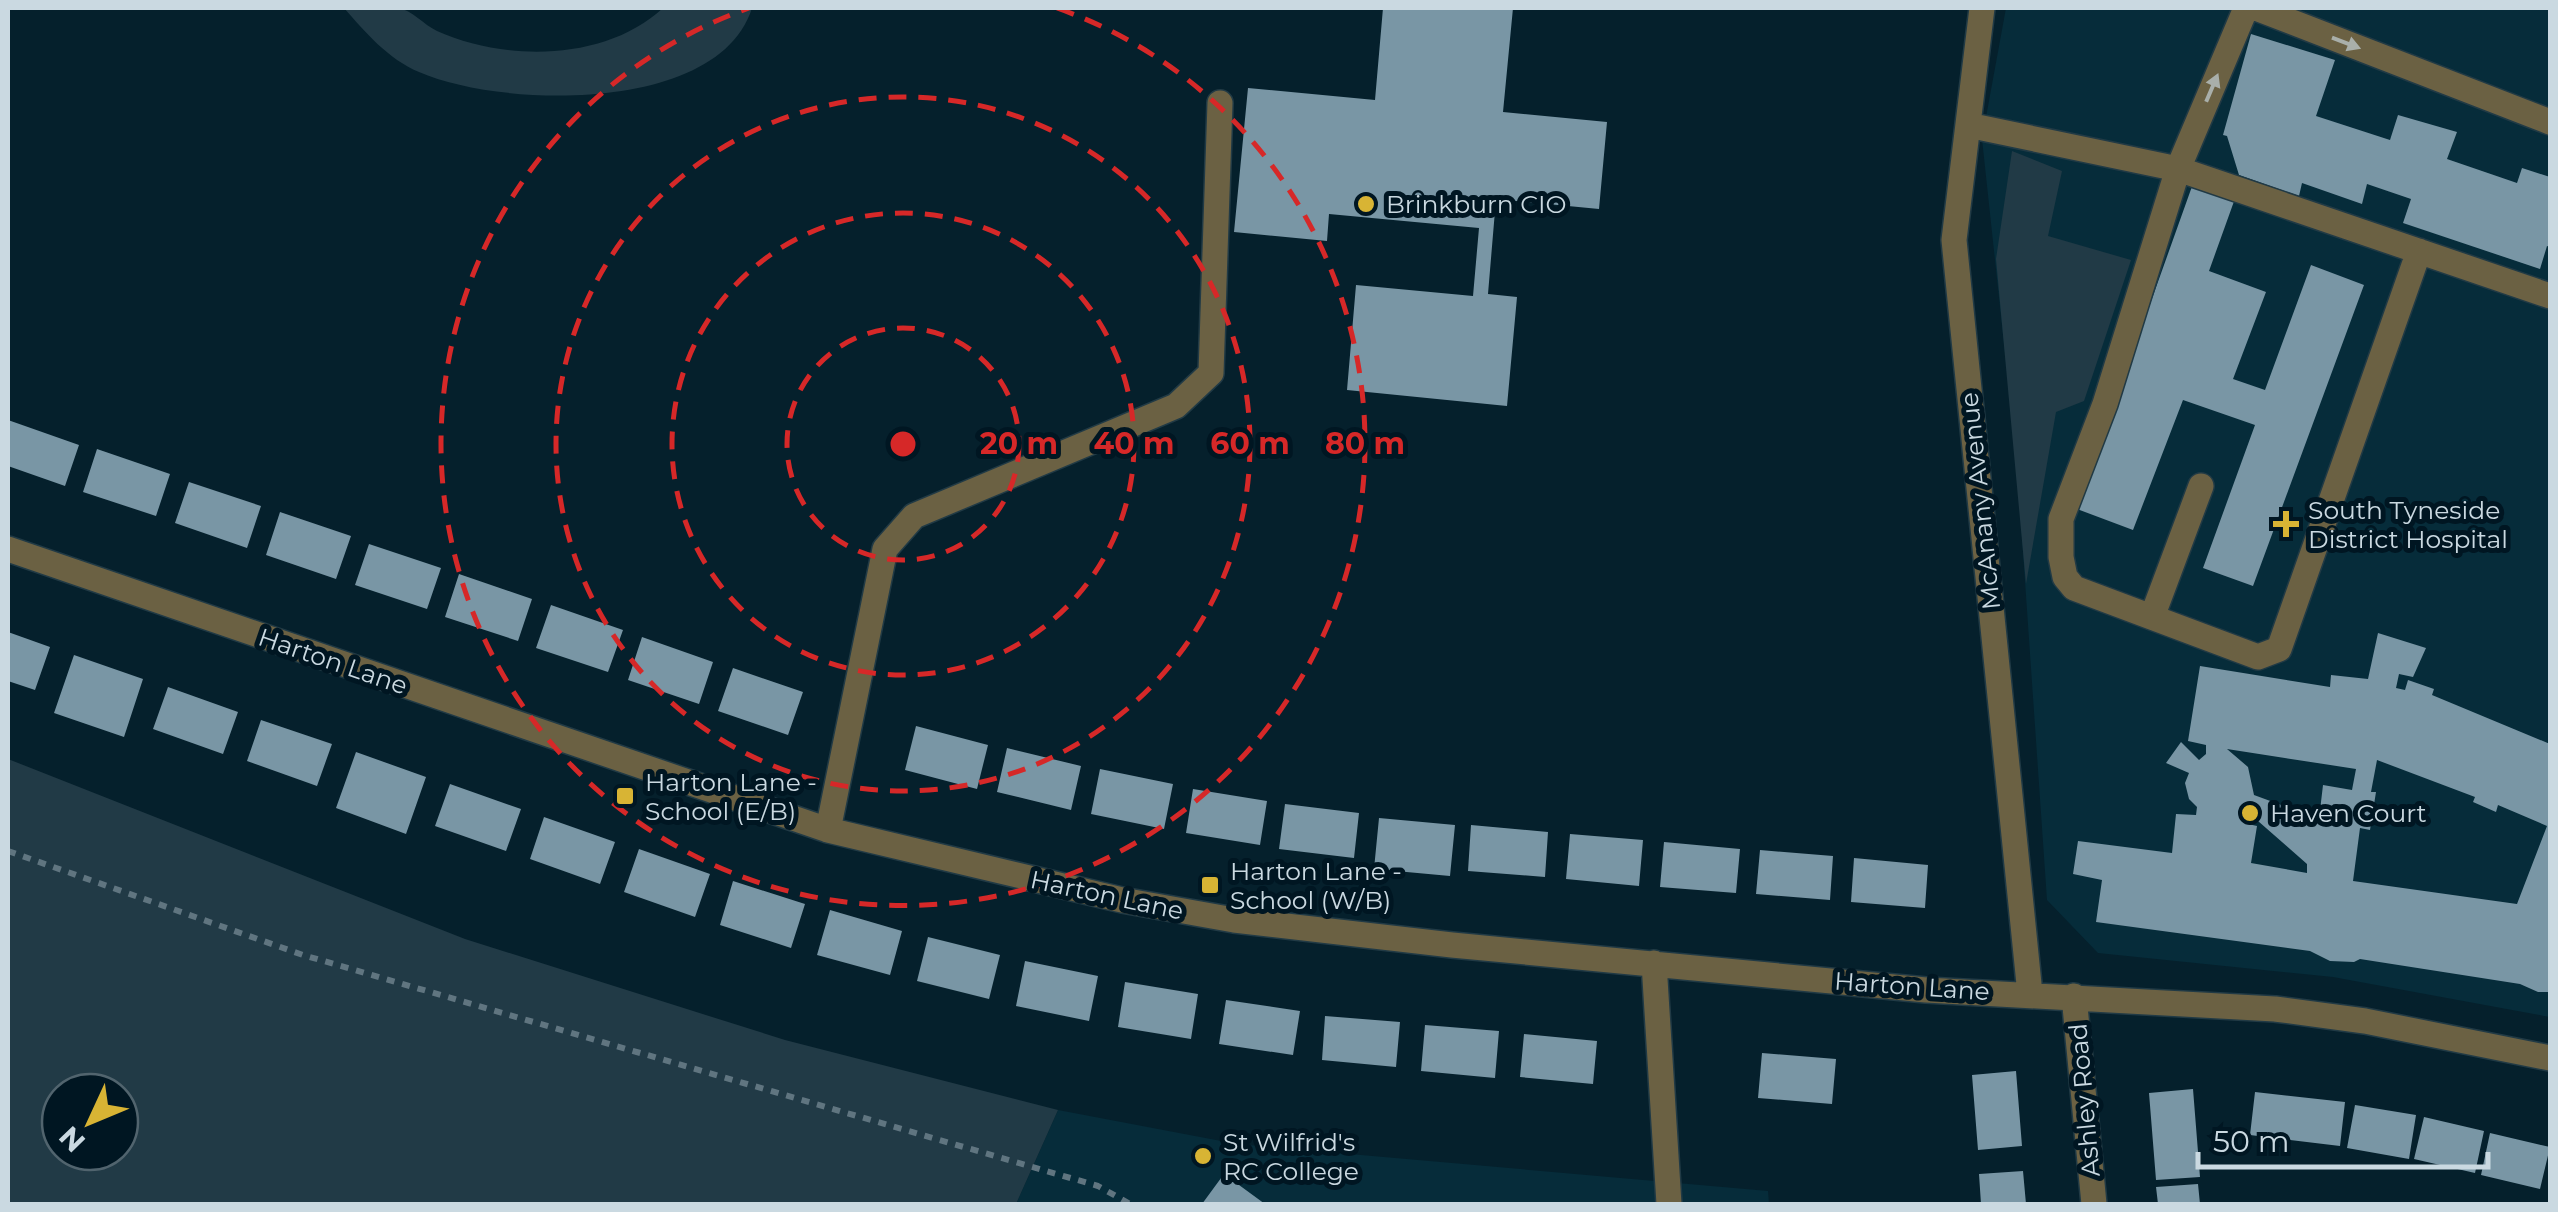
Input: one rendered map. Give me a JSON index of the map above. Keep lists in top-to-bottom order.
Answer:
{
  "streets": {
    "street": ["McAnany Avenue", "Harton Lane", "Ashley Road"]
  },
  "crossings": [
    ["McAnany Avenue", "Harton Lane"],
    ["Harton Lane", "Ashley Road"]
  ],
  "places": {
    "other": ["Brinkburn CIO", "Haven Court", "St Wilfrid's RC College"],
    "health": ["South Tyneside District Hospital"],
    "transit": ["Harton Lane - School (E/B)", "Harton Lane - School (W/B)"]
  },
  "scale_bar": "50 m",
  "north": "bottom left",
  "rings": [
    "20 m",
    "40 m",
    "60 m",
    "80 m"
  ]
}
